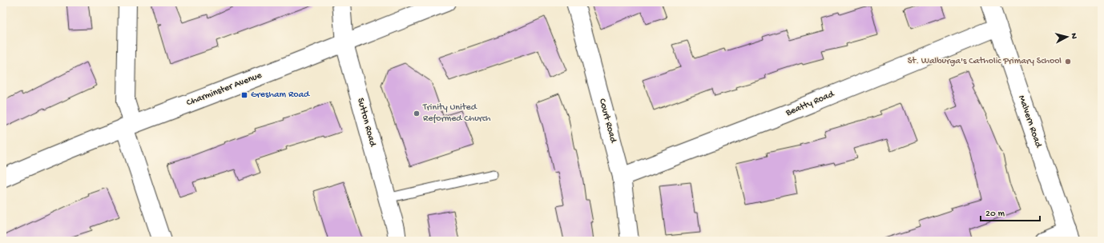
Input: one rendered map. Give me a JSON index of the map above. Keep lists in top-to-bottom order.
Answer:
{
  "streets": {
    "street": [
      "Charminster Avenue",
      "Beatty Road",
      "Court Road",
      "Malvern Road",
      "Sutton Road"
    ]
  },
  "crossings": [
    ["Charminster Avenue", "Sutton Road"],
    ["Beatty Road", "Court Road"],
    ["Beatty Road", "Malvern Road"]
  ],
  "places": {
    "other": ["St. Walburga's Catholic Primary School", "Trinity United Reformed Church"],
    "transit": ["Gresham Road"]
  },
  "scale_bar": "20 m",
  "north": "right"
}
